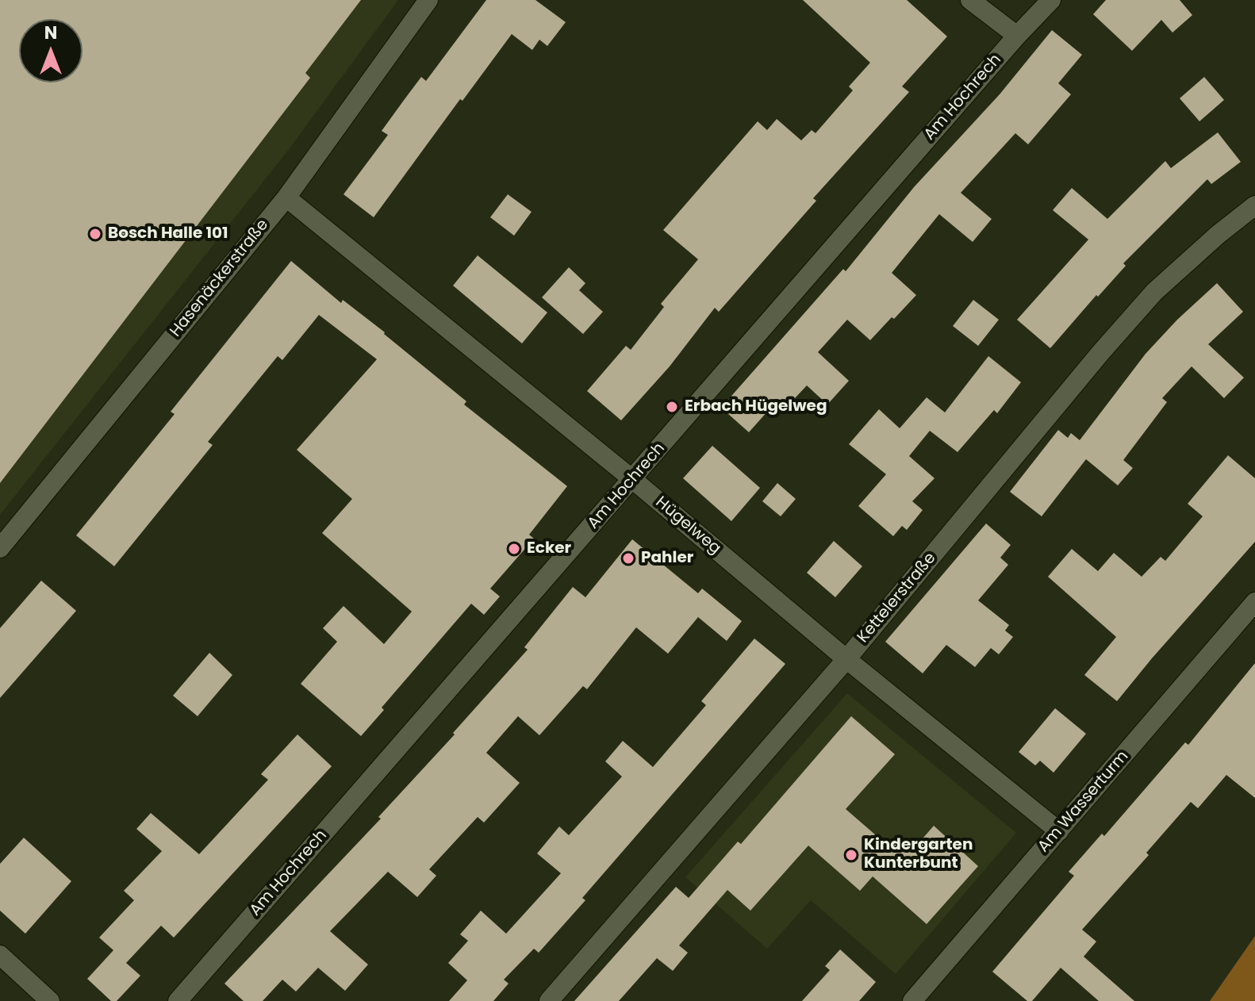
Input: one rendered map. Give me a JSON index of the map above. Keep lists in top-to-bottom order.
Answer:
{
  "streets": {
    "street": [
      "Am Hochrech",
      "Hasenäckerstraße",
      "Hügelweg",
      "Kettelerstraße",
      "Am Wasserturm"
    ]
  },
  "crossings": [
    ["Am Hochrech", "Hügelweg"],
    ["Hasenäckerstraße", "Hügelweg"],
    ["Hügelweg", "Kettelerstraße"],
    ["Hügelweg", "Am Wasserturm"]
  ],
  "places": [
    "Bosch Halle 101",
    "Erbach Hügelweg",
    "Ecker",
    "Pahler",
    "Kindergarten Kunterbunt"
  ],
  "north": "top"
}
